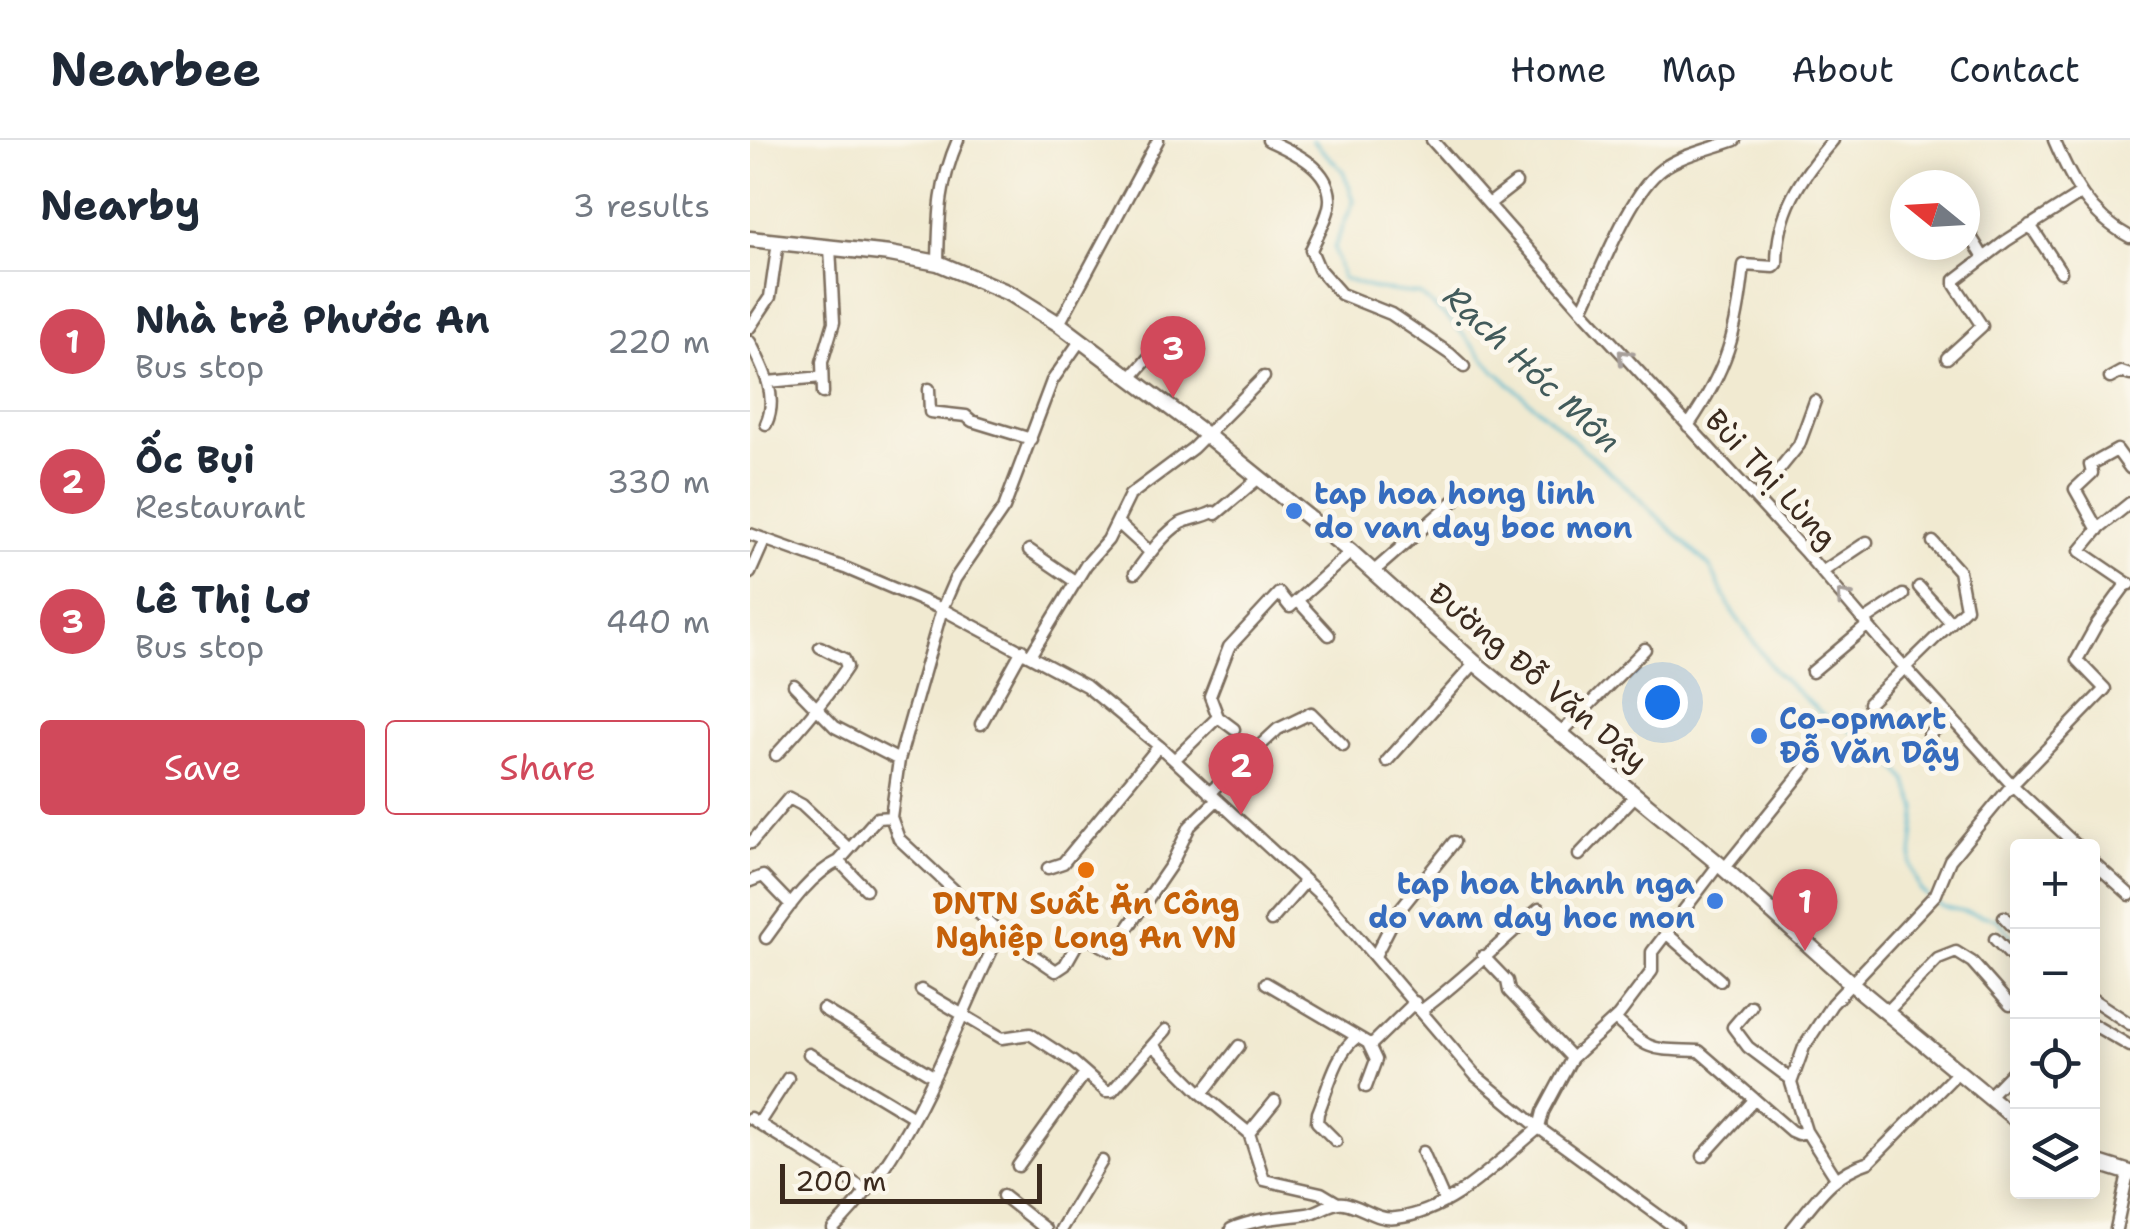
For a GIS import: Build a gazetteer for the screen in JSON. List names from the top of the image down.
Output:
{
  "streets": {
    "main road": ["Đường Đỗ Văn Dậy"],
    "street": ["Bùi Thị Lùng"]
  },
  "water": ["Rạch Hóc Môn"],
  "places": [
    "tap hoa hong linh do van day boc mon",
    "Co-opmart Đỗ Văn Dậy",
    "DNTN Suất Ăn Công Nghiệp Long An VN",
    "tap hoa thanh nga do vam day hoc mon"
  ],
  "scale_bar": "200 m",
  "north": "left",
  "page": {
    "header": "Nearbee",
    "nav": [
      "Home",
      "Map",
      "About",
      "Contact"
    ],
    "heading": ["Nearby", "3 results"],
    "list": [
      {
        "mark": "1",
        "name": "Nhà trẻ Phước An",
        "note": "Bus stop",
        "value": "220 m"
      },
      {
        "mark": "2",
        "name": "Ốc Bụi",
        "note": "Restaurant",
        "value": "330 m"
      },
      {
        "mark": "3",
        "name": "Lê Thị Lơ",
        "note": "Bus stop",
        "value": "440 m"
      }
    ],
    "pins": ["3", "2", "1"],
    "buttons": ["Save", "Share"],
    "map_buttons": ["+", "−"],
    "scale": "200 m"
  }
}
